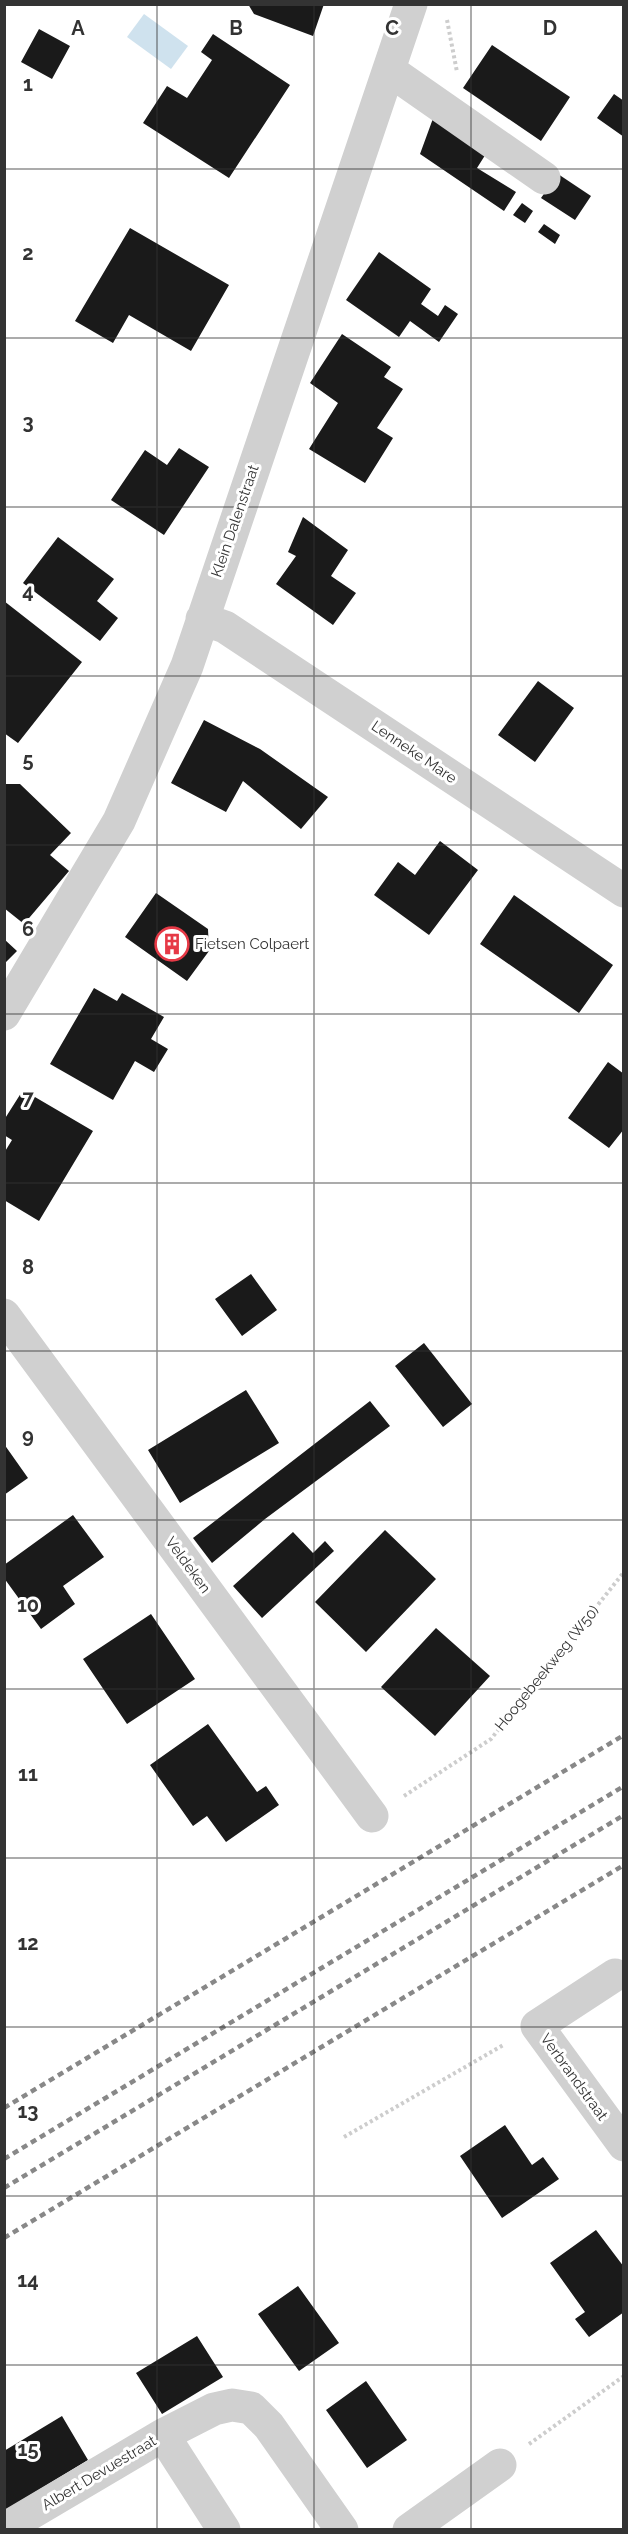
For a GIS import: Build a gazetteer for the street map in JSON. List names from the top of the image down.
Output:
{
  "streets": {
    "street": [
      "Klein Dalenstraat",
      "Lenneke Mare",
      "Veldeken",
      "Verbrandstraat",
      "Albert Devuestraat"
    ],
    "path": ["Hoogebeekweg (W50)"]
  },
  "crossings": [
    ["Klein Dalenstraat", "Lenneke Mare"],
    ["Veldeken", "Hoogebeekweg (W50)"]
  ],
  "places": {
    "building": ["Fietsen Colpaert"]
  },
  "grid": {
    "columns": [
      "A",
      "B",
      "C",
      "D"
    ],
    "rows": [
      "1",
      "2",
      "3",
      "4",
      "5",
      "6",
      "7",
      "8",
      "9",
      "10",
      "11",
      "12",
      "13",
      "14",
      "15"
    ]
  }
}
